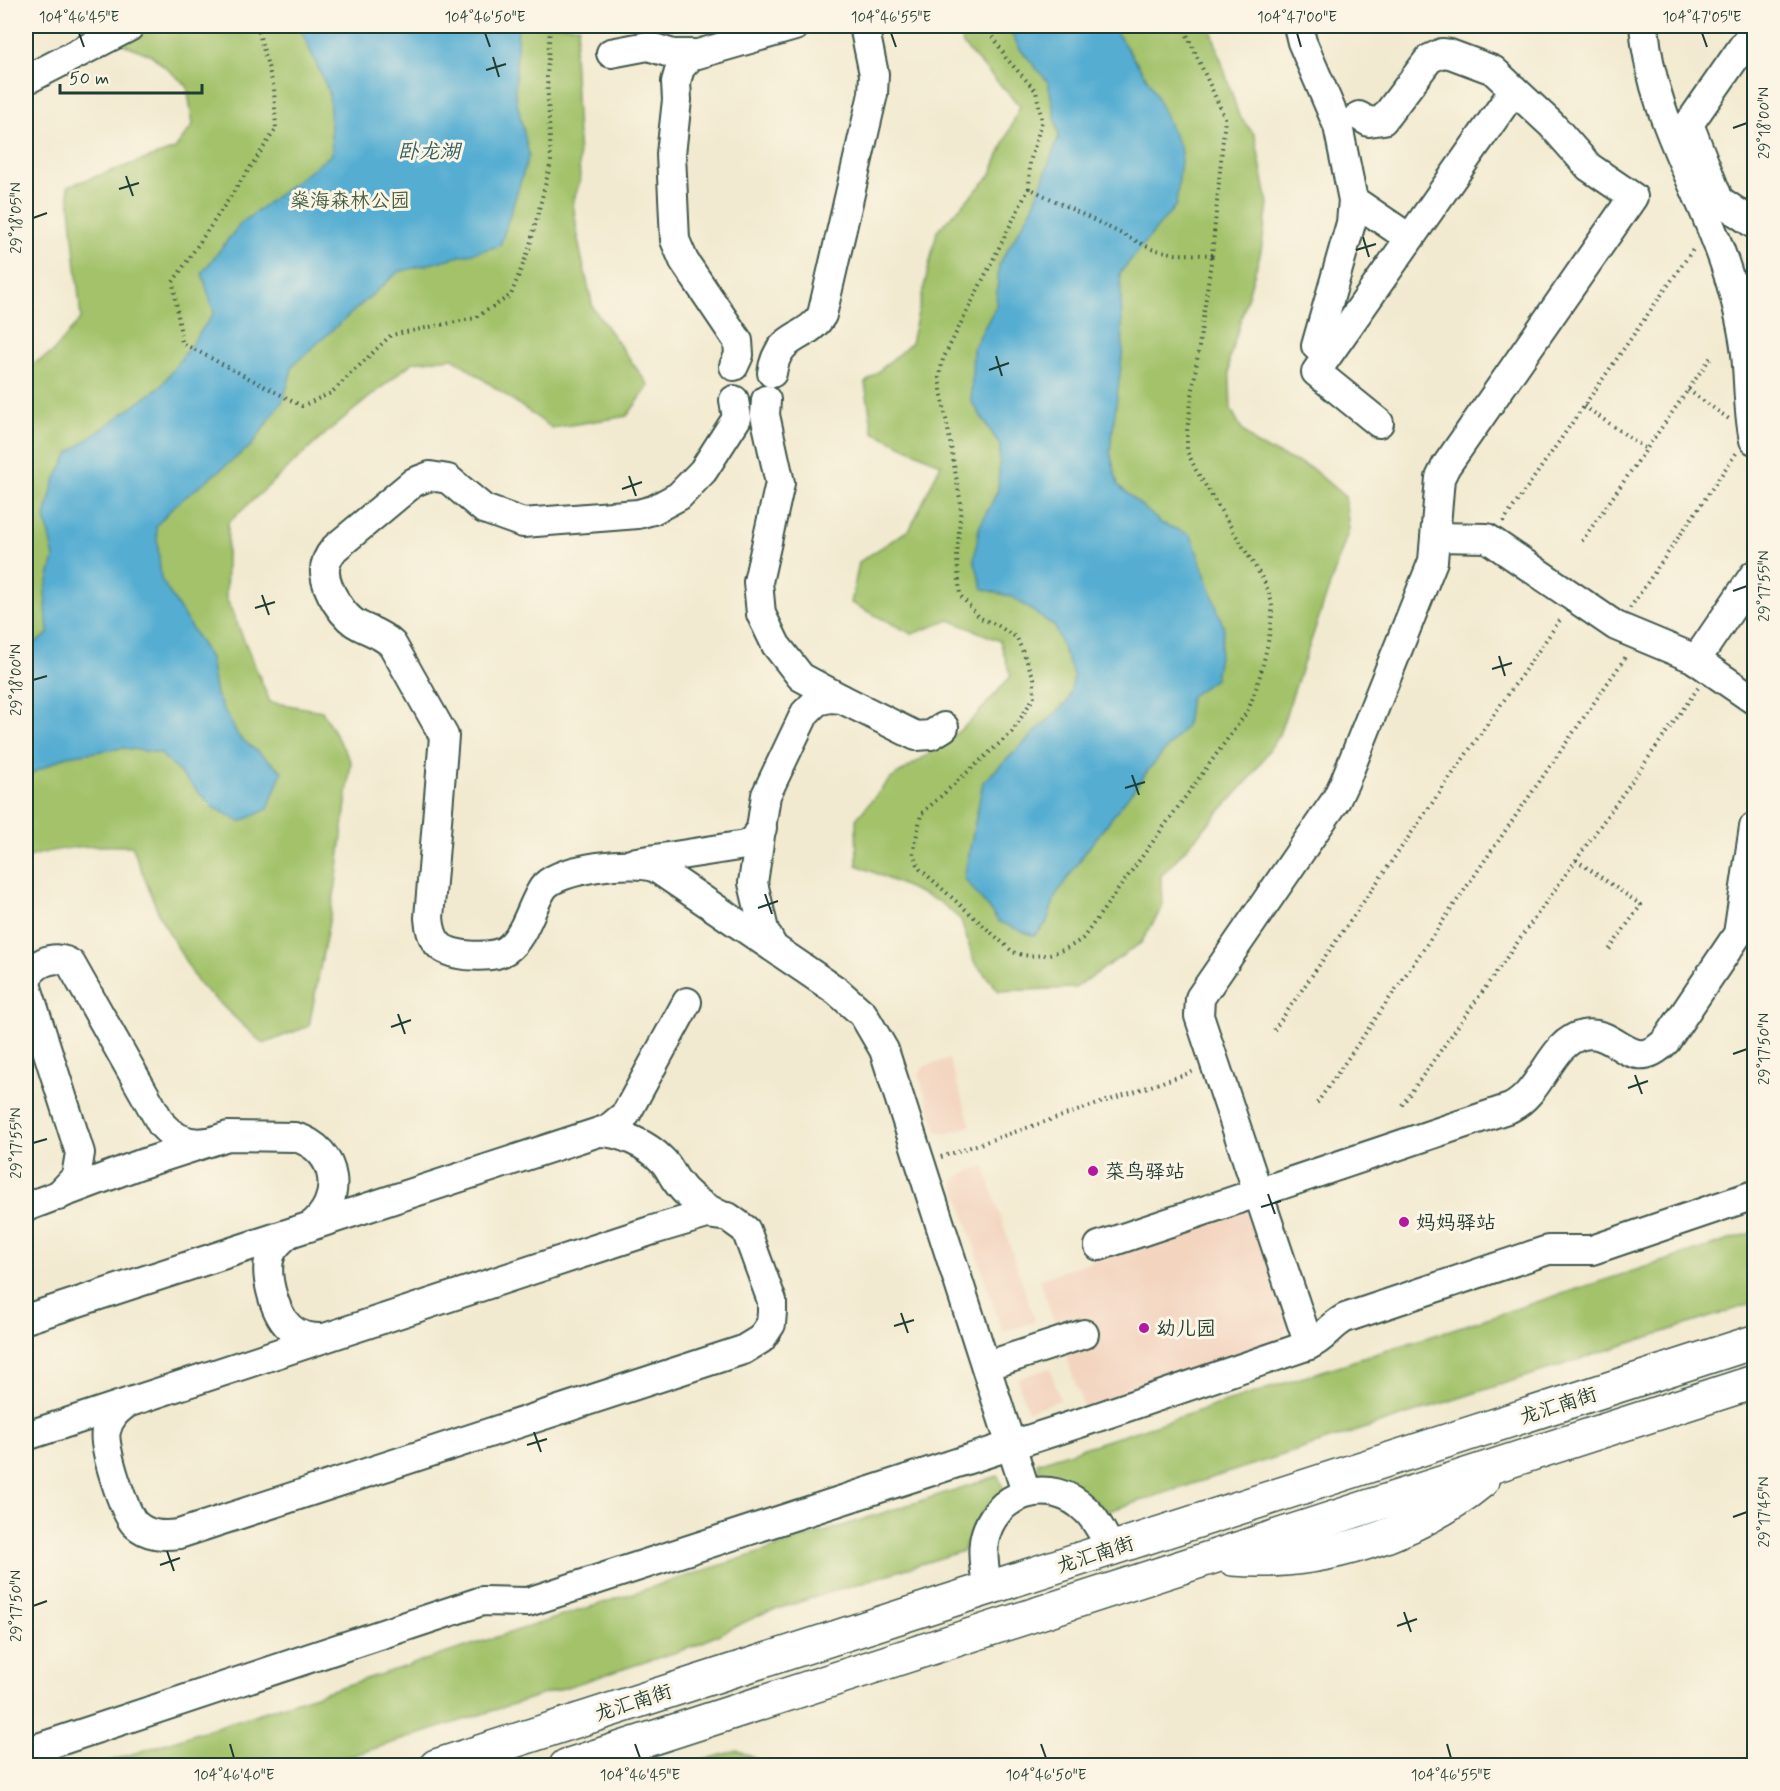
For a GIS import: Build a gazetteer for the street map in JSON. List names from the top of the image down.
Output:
{
  "streets": {
    "main road": ["龙汇南街"]
  },
  "water": ["卧龙湖"],
  "parks": ["燊海森林公园"],
  "places": ["菜鸟驿站", "妈妈驿站", "幼儿园"],
  "scale_bar": "50 m",
  "coordinates": [
    "104°46'45\"E",
    "104°46'50\"E",
    "104°46'55\"E",
    "104°47'00\"E",
    "104°47'05\"E",
    "29°18'00\"N",
    "29°18'05\"N",
    "29°17'55\"N",
    "29°17'50\"N",
    "29°17'45\"N",
    "104°46'40\"E"
  ]
}
